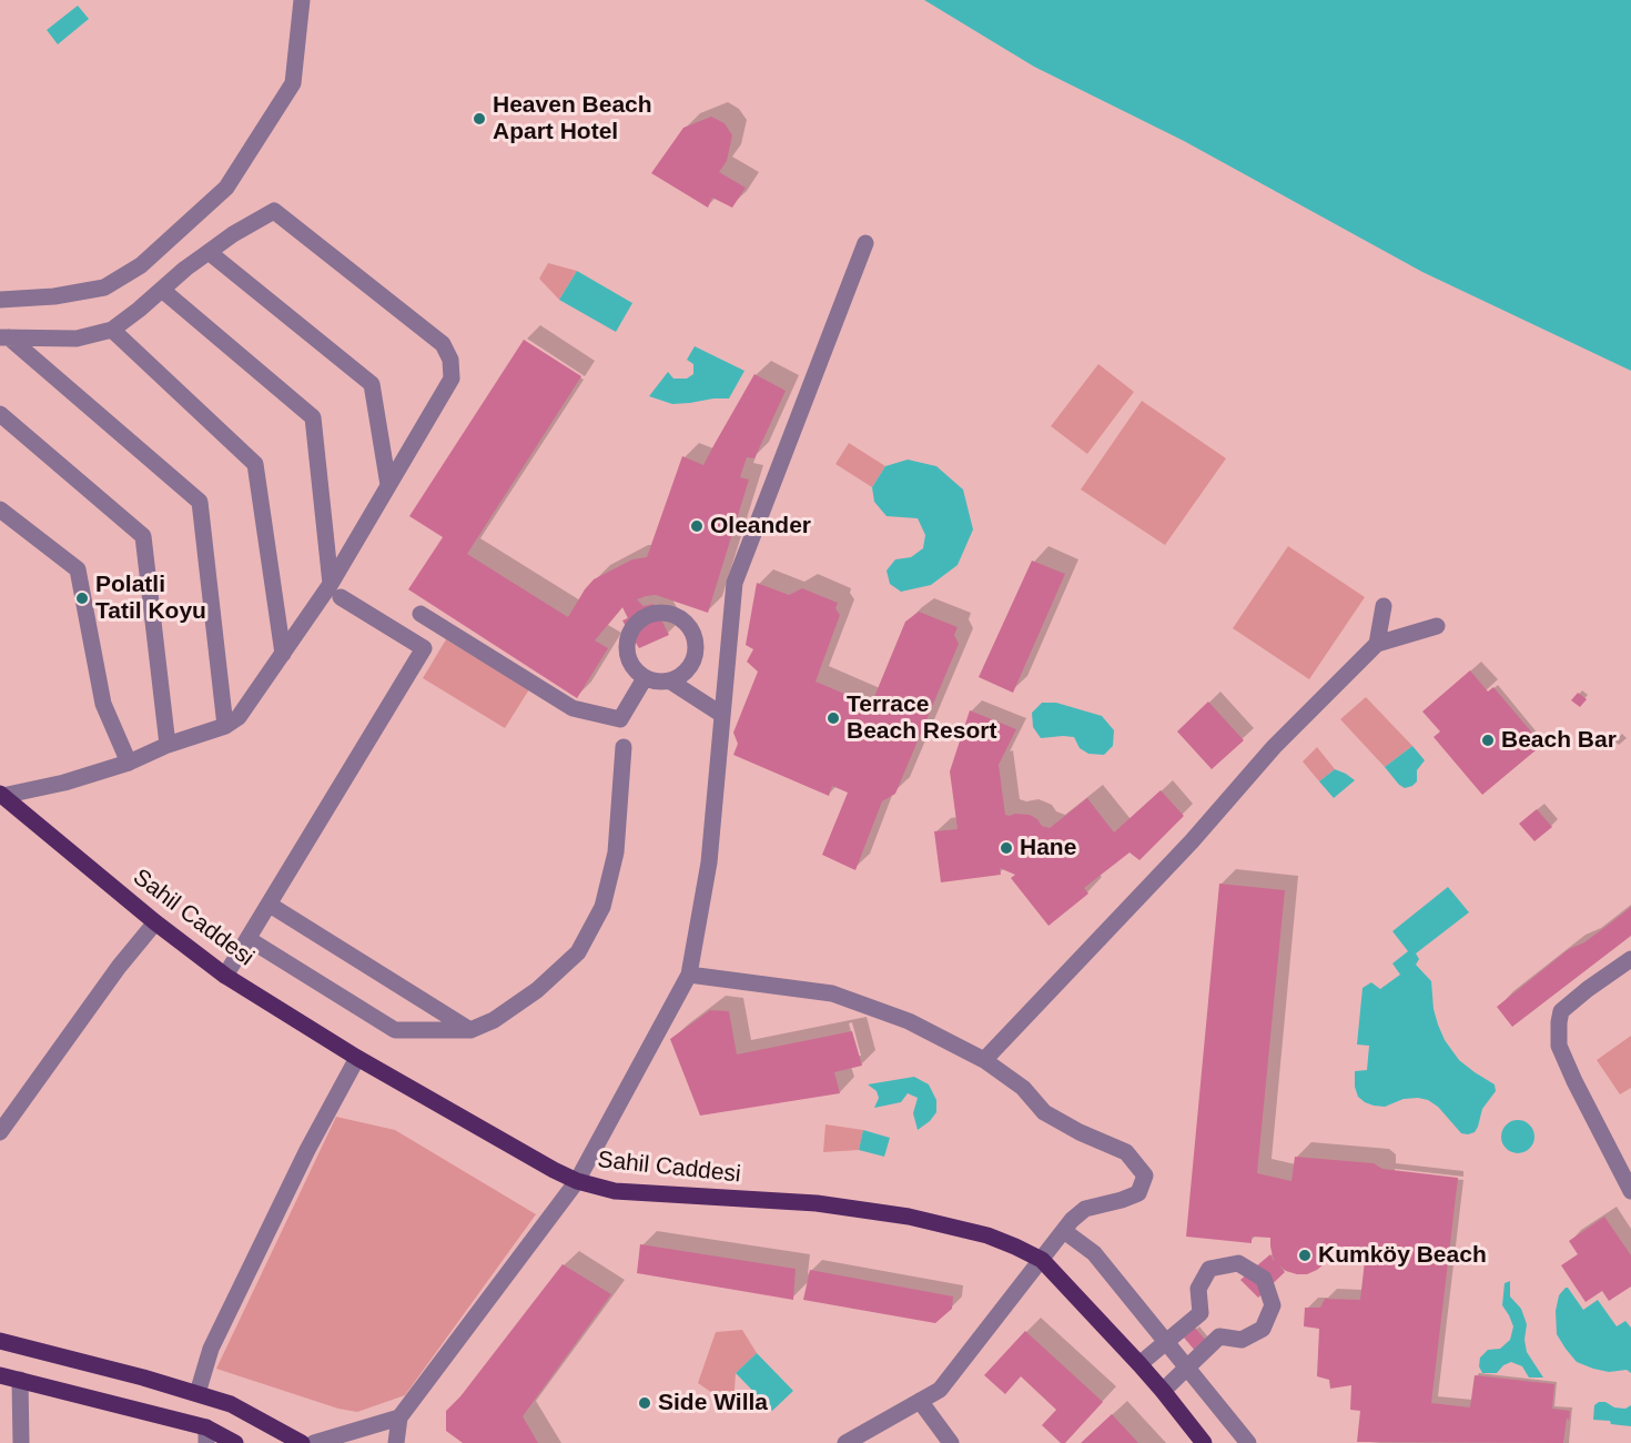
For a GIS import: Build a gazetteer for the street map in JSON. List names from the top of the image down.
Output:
{
  "streets": {
    "main road": ["Sahil Caddesi"]
  },
  "places": [
    "Heaven Beach Apart Hotel",
    "Oleander",
    "Polatli Tatil Koyu",
    "Terrace Beach Resort",
    "Beach Bar",
    "Hane",
    "Kumköy Beach",
    "Side Willa"
  ]
}
